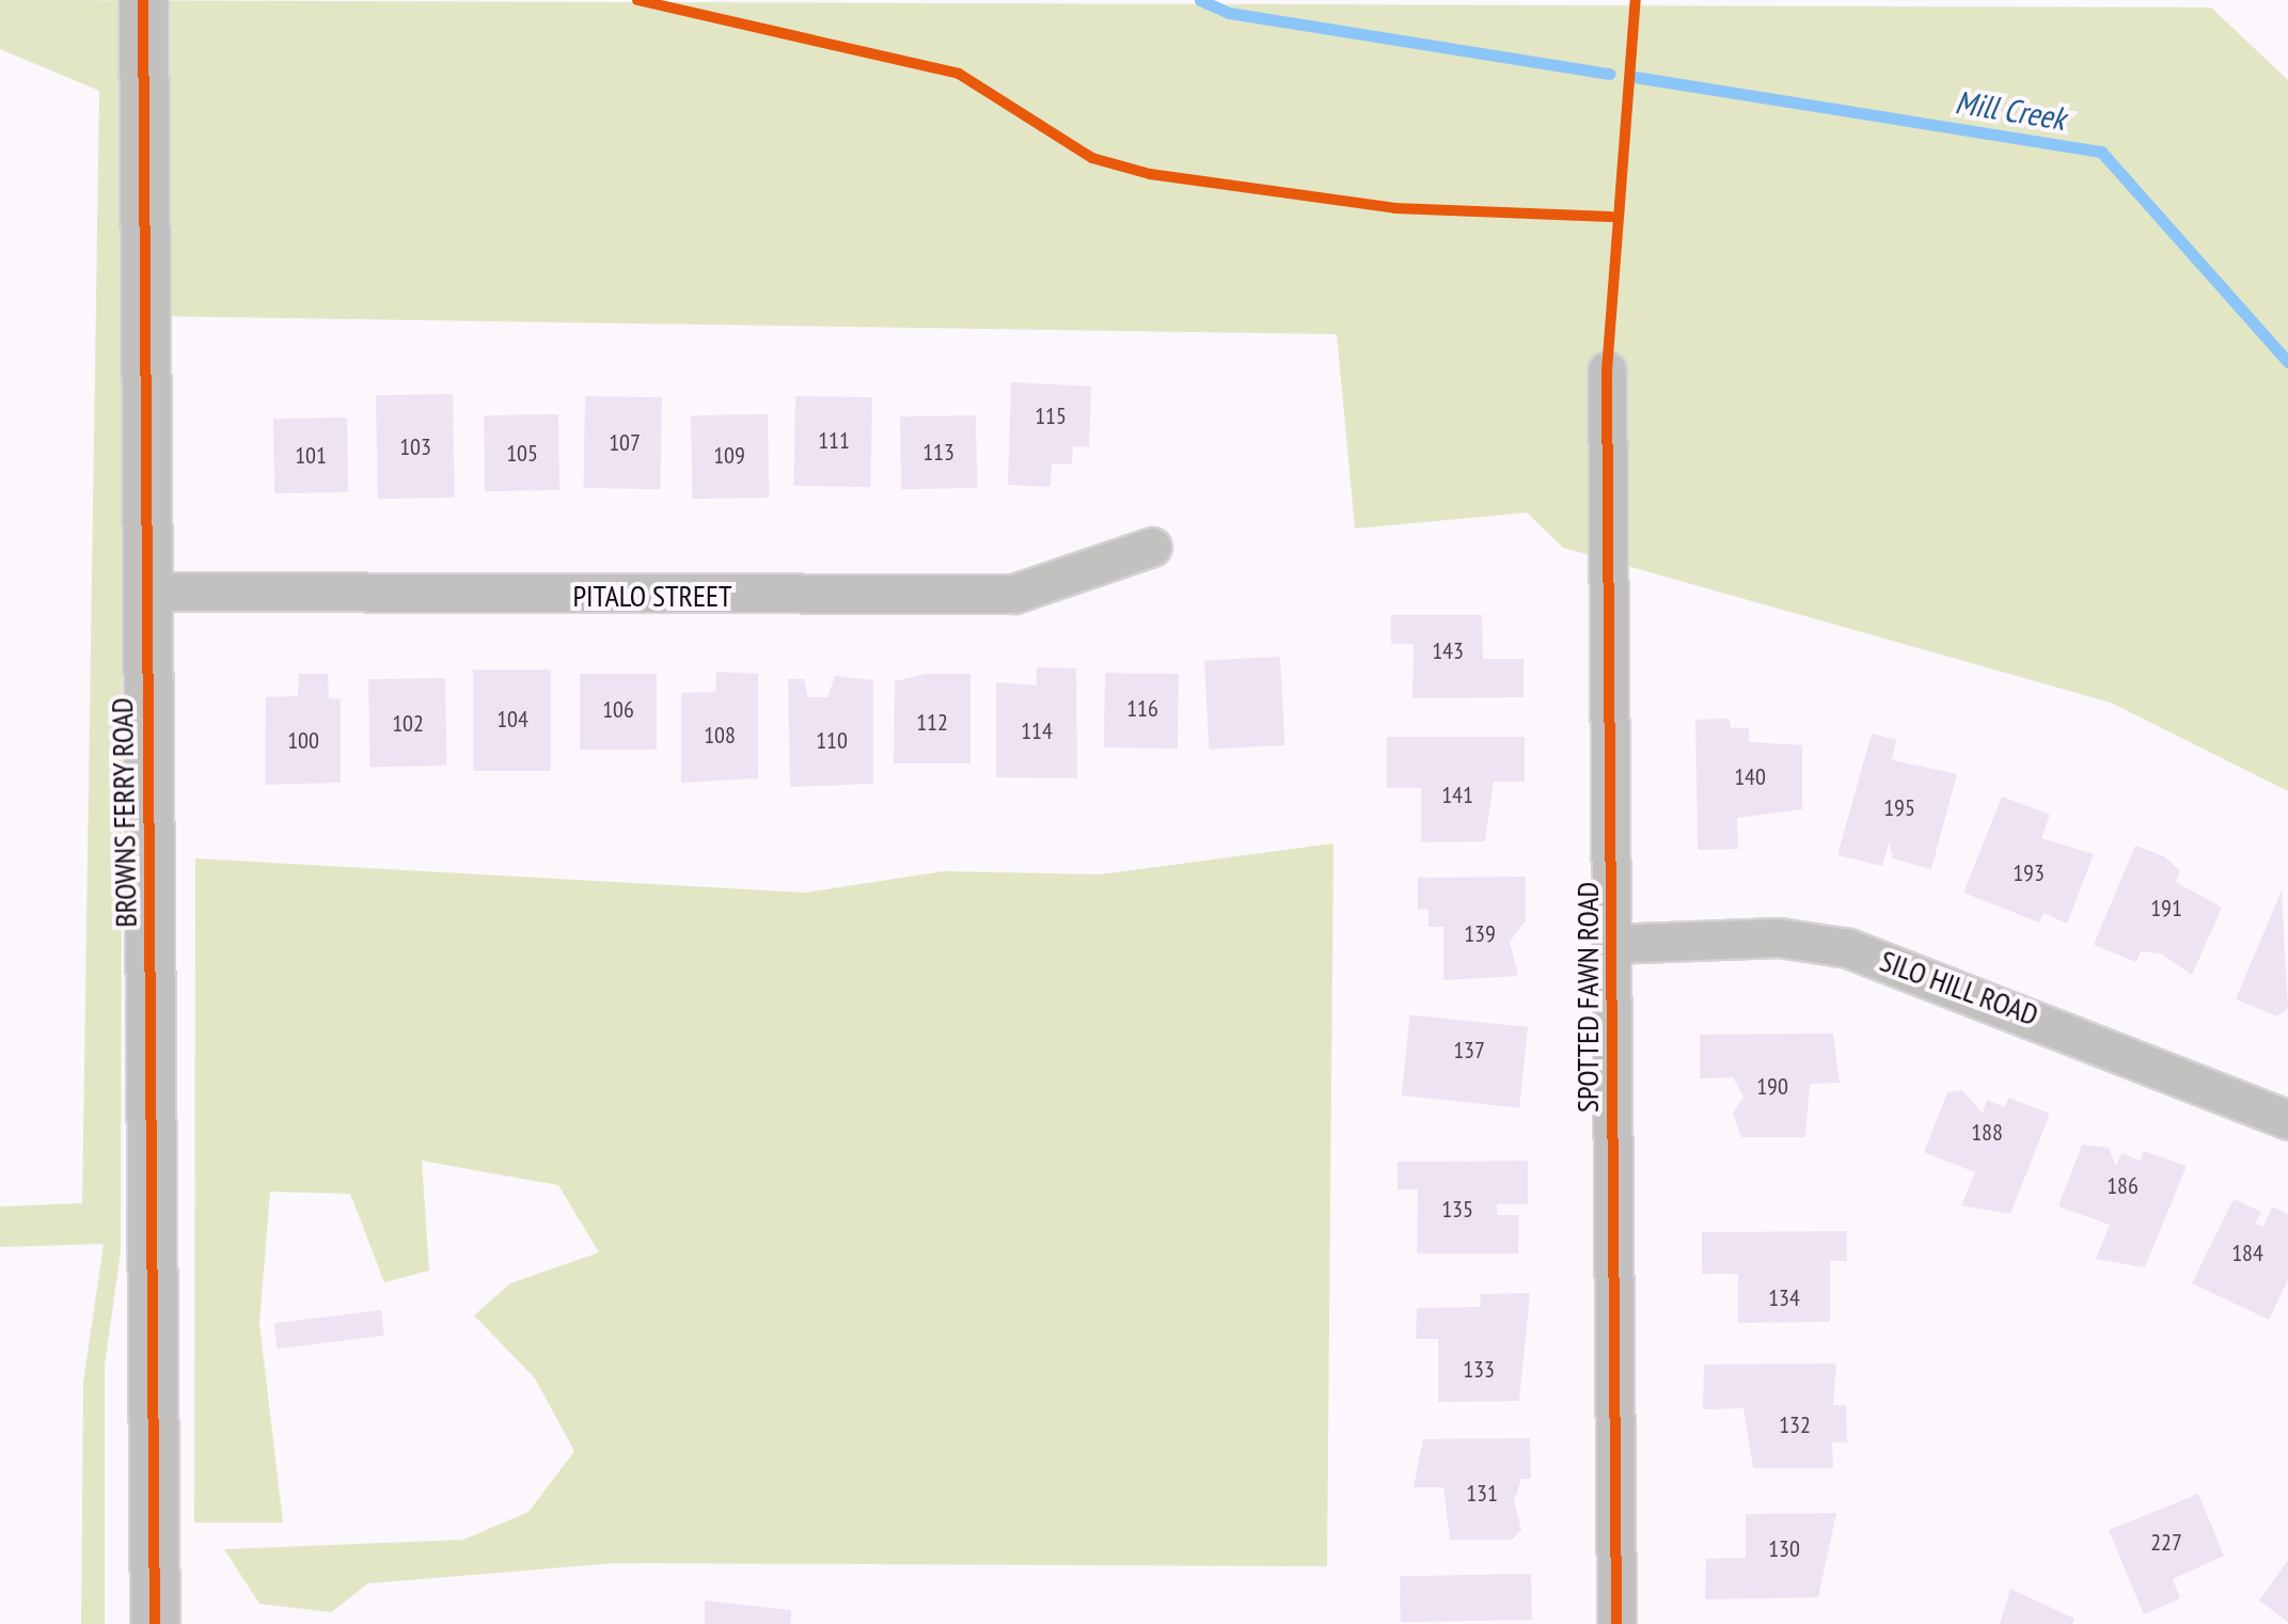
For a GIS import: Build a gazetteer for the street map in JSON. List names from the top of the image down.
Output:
{
  "streets": {
    "street": [
      "PITALO STREET",
      "BROWNS FERRY ROAD",
      "SILO HILL ROAD",
      "SPOTTED FAWN ROAD"
    ]
  },
  "crossings": [
    ["PITALO STREET", "BROWNS FERRY ROAD"],
    ["SILO HILL ROAD", "SPOTTED FAWN ROAD"]
  ],
  "water": ["Mill Creek"],
  "house_numbers": [
    "115",
    "111",
    "107",
    "103",
    "113",
    "105",
    "101",
    "109",
    "143",
    "116",
    "106",
    "104",
    "112",
    "102",
    "114",
    "108",
    "100",
    "110",
    "140",
    "141",
    "195",
    "193",
    "191",
    "139",
    "137",
    "190",
    "188",
    "186",
    "135",
    "184",
    "134",
    "133",
    "132",
    "131",
    "227",
    "130"
  ]
}
